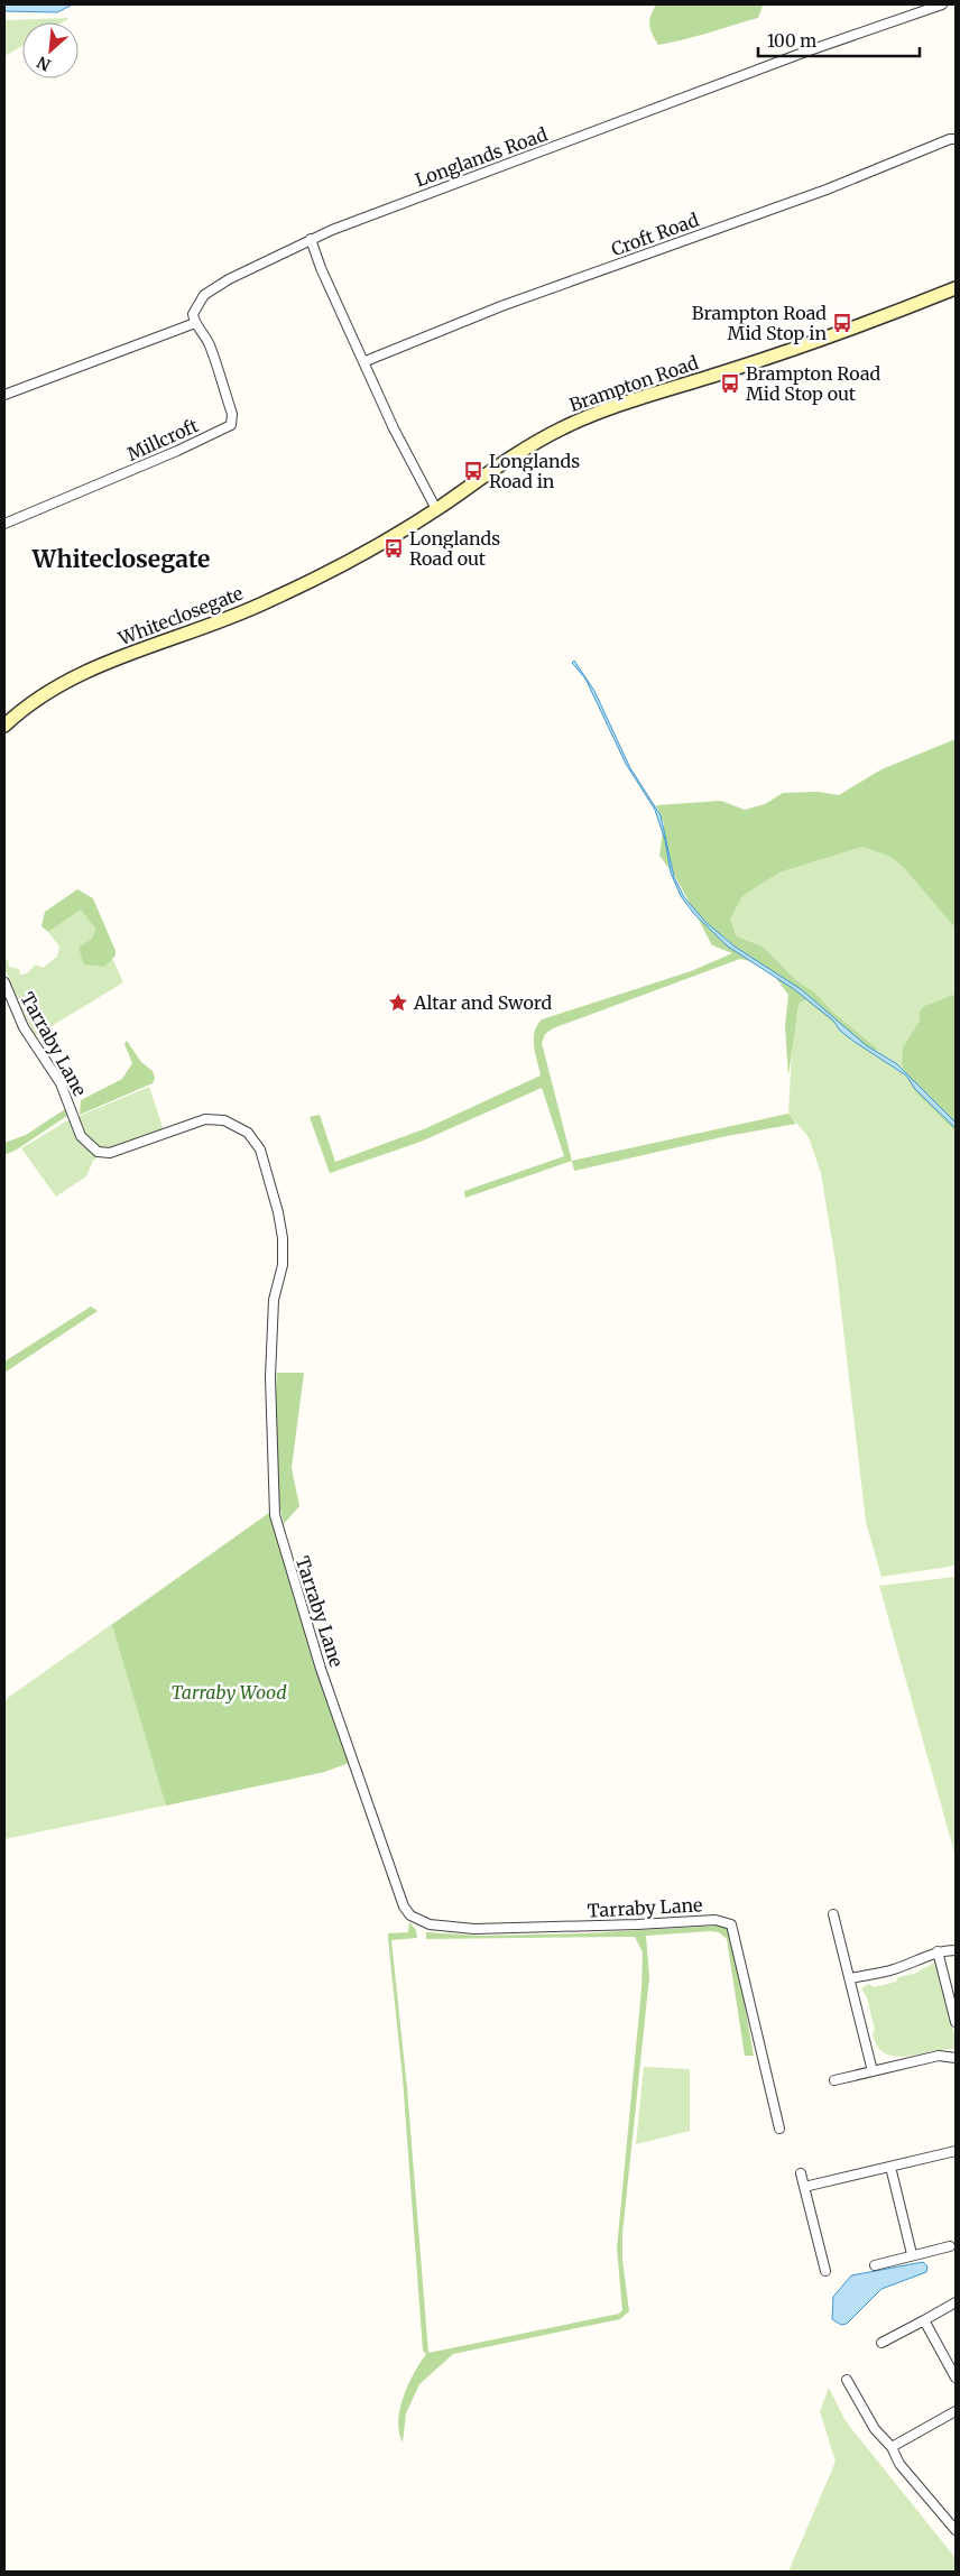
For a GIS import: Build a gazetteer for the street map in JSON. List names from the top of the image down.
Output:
{
  "streets": {
    "main road": ["Brampton Road", "Whiteclosegate"],
    "street": [
      "Longlands Road",
      "Croft Road",
      "Millcroft",
      "Tarraby Lane"
    ]
  },
  "crossings": [
    ["Brampton Road", "Whiteclosegate"]
  ],
  "districts": ["Whiteclosegate"],
  "parks": ["Tarraby Wood"],
  "places": {
    "bus stop": [
      "Brampton Road Mid Stop in",
      "Brampton Road Mid Stop out",
      "Longlands Road in",
      "Longlands Road out"
    ],
    "place": ["Altar and Sword"]
  },
  "scale_bar": "100 m",
  "north": "bottom left"
}
